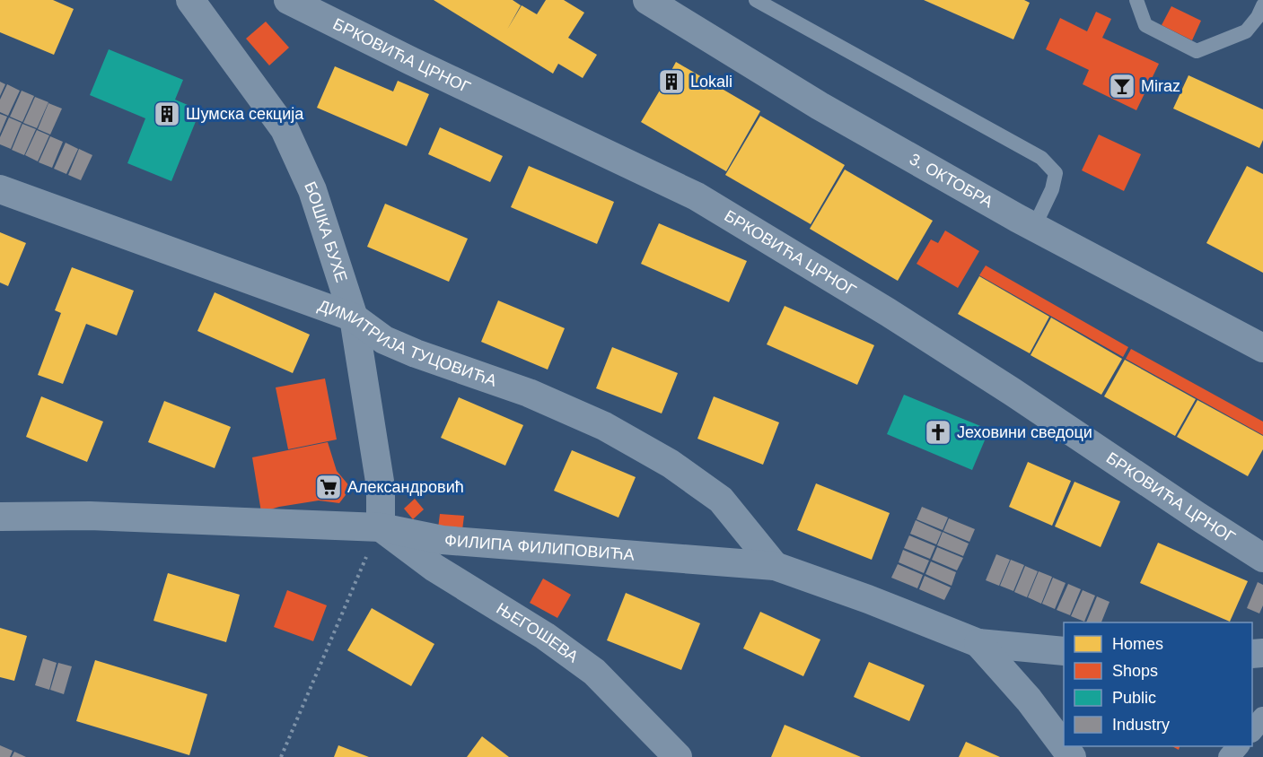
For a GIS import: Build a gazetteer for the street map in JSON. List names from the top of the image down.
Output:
{
  "streets": {
    "street": [
      "БРКОВИЋА ЦРНОГ",
      "3. ОКТОБРА",
      "БОШКА БУХЕ",
      "ДИМИТРИЈА ТУЦОВИЋА",
      "ФИЛИПА ФИЛИПОВИЋА",
      "ЊЕГОШЕВА"
    ]
  },
  "crossings": [
    ["БОШКА БУХЕ", "ДИМИТРИЈА ТУЦОВИЋА"],
    ["БОШКА БУХЕ", "ФИЛИПА ФИЛИПОВИЋА"],
    ["БОШКА БУХЕ", "ЊЕГОШЕВА"],
    ["ДИМИТРИЈА ТУЦОВИЋА", "ФИЛИПА ФИЛИПОВИЋА"],
    ["ФИЛИПА ФИЛИПОВИЋА", "ЊЕГОШЕВА"]
  ],
  "places": {
    "building": ["Lokali", "Шумска секција"],
    "bar": ["Miraz"],
    "church": ["Јеховини сведоци"],
    "supermarket": ["Александровић"]
  },
  "legend": [
    "Homes",
    "Shops",
    "Public",
    "Industry"
  ]
}
